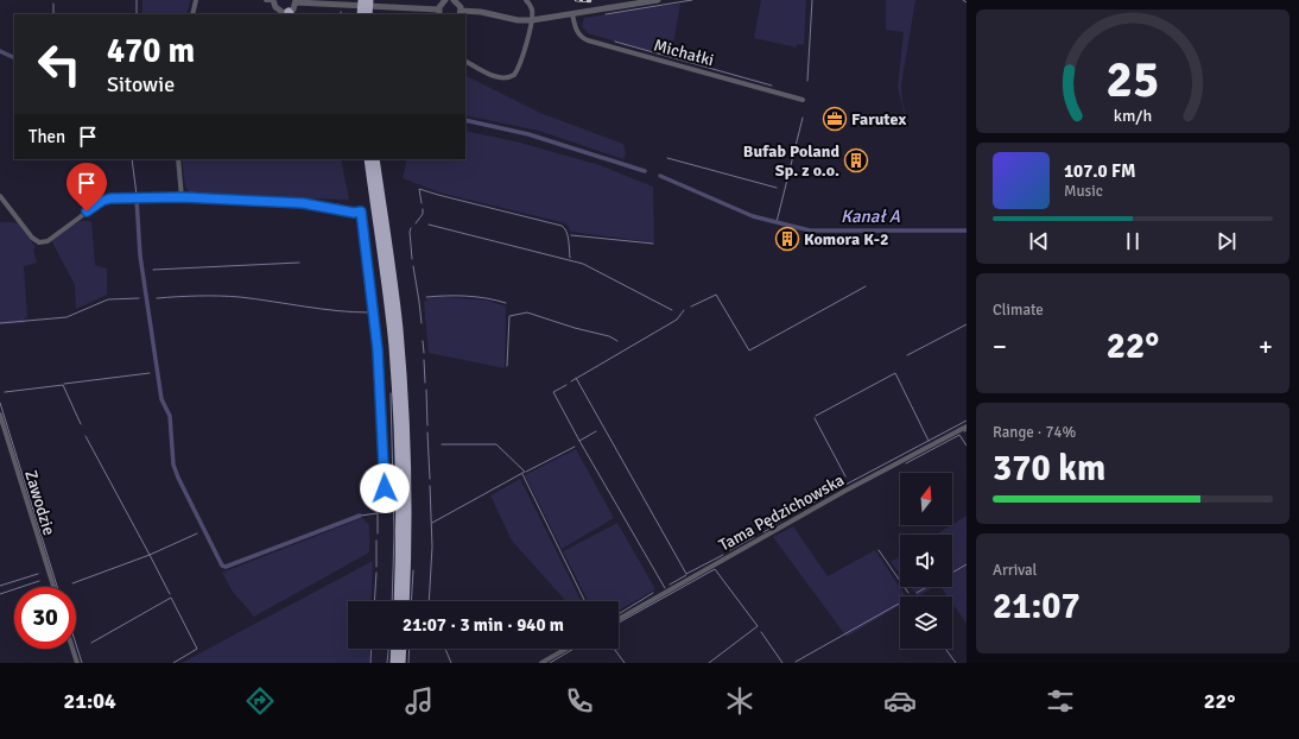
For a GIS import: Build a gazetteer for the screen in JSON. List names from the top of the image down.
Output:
{
  "streets": {
    "street": ["Michałki", "Zawodzie", "Tama Pędzichowska"]
  },
  "water": ["Kanał A"],
  "places": {
    "office": ["Farutex"],
    "building": ["Bufab Poland Sp. z o.o.", "Komora K-2"]
  },
  "north": "top",
  "page": {
    "turn": ["470 m", "Sitowie"],
    "then": "Then",
    "song": ["107.0 FM", "Music"],
    "tile": [
      "Climate",
      ["Range · 74%", "370 km"],
      ["Arrival", "21:07"]
    ],
    "heat": ["−", "22°", "+"],
    "limit": "30",
    "trip": "21:07 · 3 min · 940 m",
    "tabs": ["21:04", "22°"],
    "gauge": ["25", "km/h"]
  }
}
